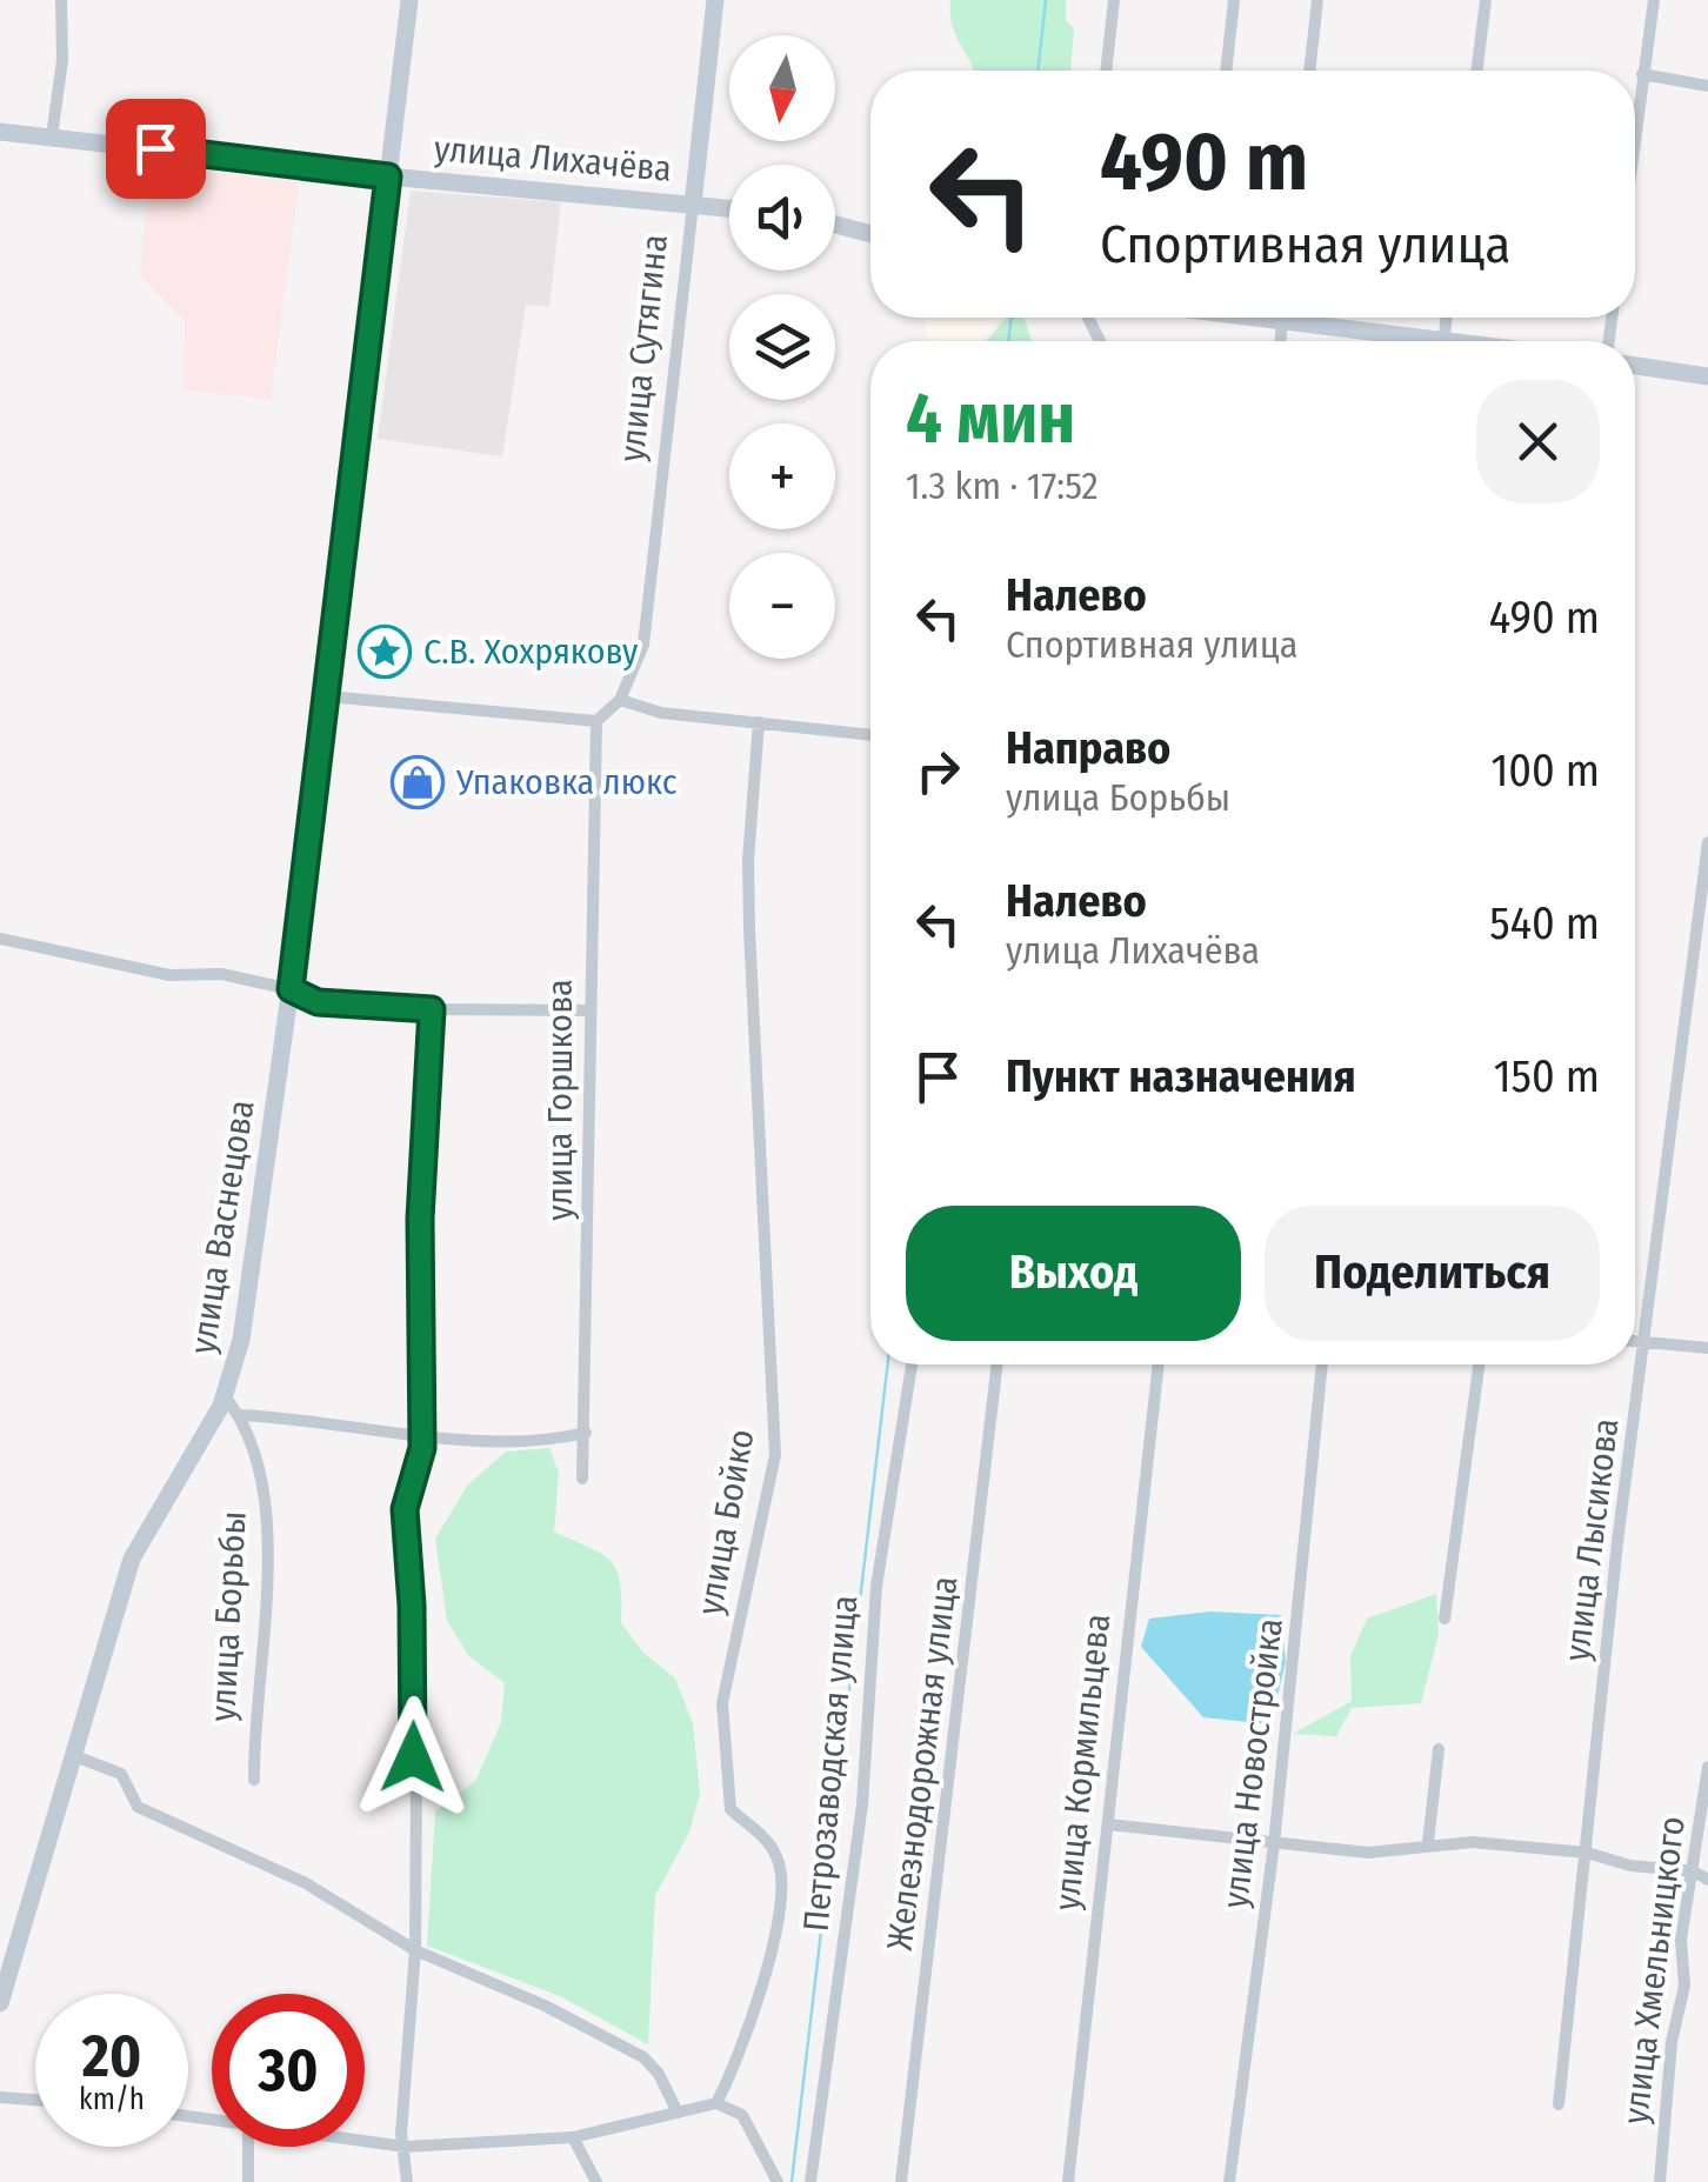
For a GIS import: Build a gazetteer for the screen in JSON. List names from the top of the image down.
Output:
{
  "streets": {
    "street": [
      "улица Лихачёва",
      "улица Сутягина",
      "улица Горшкова",
      "улица Васнецова",
      "улица Бойко",
      "улица Лысикова",
      "улица Борьбы",
      "улица Кормильцева",
      "Петрозаводская улица",
      "Железнодорожная улица",
      "улица Новостройка",
      "улица Хмельницкого"
    ]
  },
  "crossings": [
    ["улица Лихачёва", "улица Сутягина"],
    ["улица Васнецова", "улица Борьбы"]
  ],
  "places": {
    "place": ["С.В. Хохрякову"],
    "shop": ["Упаковка люкс"]
  },
  "north": "bottom",
  "page": {
    "map_buttons": ["+", "−"],
    "turn": ["490 m", "Спортивная улица"],
    "heading": ["4 мин", "1.3 km · 17:52"],
    "list": [
      {
        "name": "Налево",
        "note": "Спортивная улица",
        "value": "490 m"
      },
      {
        "name": "Направо",
        "note": "улица Борьбы",
        "value": "100 m"
      },
      {
        "name": "Налево",
        "note": "улица Лихачёва",
        "value": "540 m"
      },
      {
        "name": "Пункт назначения",
        "value": "150 m"
      }
    ],
    "buttons": ["Выход", "Поделиться"],
    "speed": "20 km/h",
    "limit": "30"
  }
}
